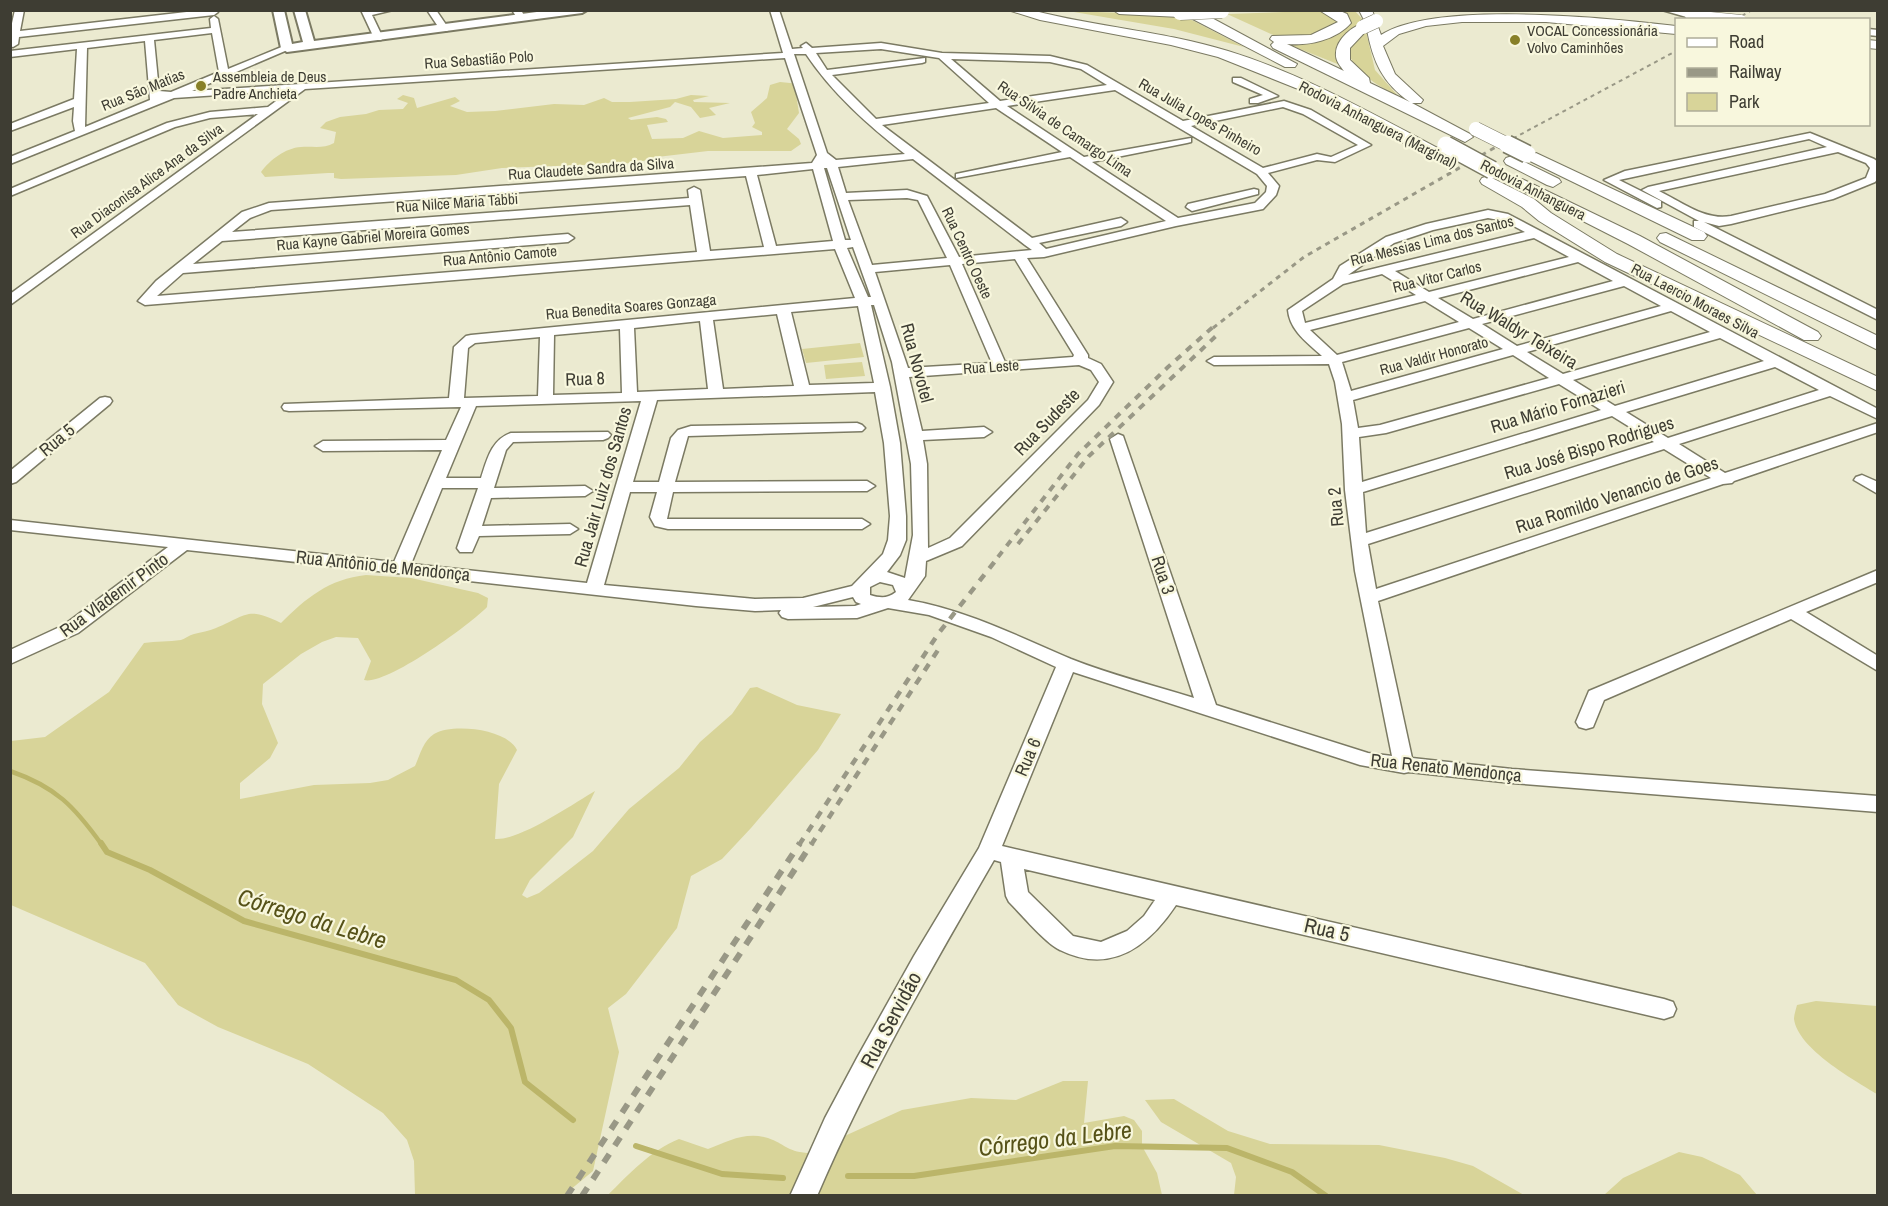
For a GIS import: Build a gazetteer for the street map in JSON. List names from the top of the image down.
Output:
{
  "streets": {
    "highway": ["Rodovia Anhanguera (Marginal)", "Rodovia Anhanguera"],
    "street": [
      "Rua Sebastião Polo",
      "Rua São Matias",
      "Rua Julia Lopes Pinheiro",
      "Rua Silvia de Camargo Lima",
      "Rua Claudete Sandra da Silva",
      "Rua Diaconisa Alice Ana da Silva",
      "Rua Nilce Maria Tabbi",
      "Rua Kayne Gabriel Moreira Gomes",
      "Rua Messias Lima dos Santos",
      "Rua Centro Oeste",
      "Rua Antônio Camote",
      "Rua Vitor Carlos",
      "Rua Laercio Moraes Silva",
      "Rua Benedita Soares Gonzaga",
      "Rua Waldyr Teixeira",
      "Rua Valdir Honorato",
      "Rua Novotel",
      "Rua Leste",
      "Rua 8",
      "Rua Mário Fornazieri",
      "Rua Sudeste",
      "Rua 5",
      "Rua José Bispo Rodrigues",
      "Rua Jair Luiz dos Santos",
      "Rua Romildo Venancio de Goes",
      "Rua 2",
      "Rua Antônio de Mendonça",
      "Rua 3",
      "Rua Vlademir Pinto",
      "Rua 6",
      "Rua Renato Mendonça",
      "Rua Servidão"
    ]
  },
  "crossings": [
    ["Rua Sebastião Polo", "Rua São Matias"],
    ["Rua Sebastião Polo", "Rua Julia Lopes Pinheiro"],
    ["Rua Sebastião Polo", "Rua Diaconisa Alice Ana da Silva"],
    ["Rua Sebastião Polo", "Rua Novotel"],
    ["Rua Julia Lopes Pinheiro", "Rua Silvia de Camargo Lima"],
    ["Rua Julia Lopes Pinheiro", "Rua Centro Oeste"],
    ["Rua Julia Lopes Pinheiro", "Rua Novotel"],
    ["Rua Julia Lopes Pinheiro", "Rua Sudeste"],
    ["Rodovia Anhanguera (Marginal)", "Rodovia Anhanguera"],
    ["Rua Claudete Sandra da Silva", "Rua Nilce Maria Tabbi"],
    ["Rua Claudete Sandra da Silva", "Rua Kayne Gabriel Moreira Gomes"],
    ["Rua Claudete Sandra da Silva", "Rua Antônio Camote"],
    ["Rua Claudete Sandra da Silva", "Rua Novotel"],
    ["Rua Nilce Maria Tabbi", "Rua Kayne Gabriel Moreira Gomes"],
    ["Rua Nilce Maria Tabbi", "Rua Antônio Camote"],
    ["Rua Kayne Gabriel Moreira Gomes", "Rua Antônio Camote"],
    ["Rua Messias Lima dos Santos", "Rua Laercio Moraes Silva"],
    ["Rua Messias Lima dos Santos", "Rua Waldyr Teixeira"],
    ["Rua Centro Oeste", "Rua Novotel"],
    ["Rua Centro Oeste", "Rua Leste"],
    ["Rua Antônio Camote", "Rua Novotel"],
    ["Rua Vitor Carlos", "Rua Laercio Moraes Silva"],
    ["Rua Vitor Carlos", "Rua Waldyr Teixeira"],
    ["Rua Laercio Moraes Silva", "Rua Valdir Honorato"],
    ["Rua Laercio Moraes Silva", "Rua Mário Fornazieri"],
    ["Rua Laercio Moraes Silva", "Rua José Bispo Rodrigues"],
    ["Rua Benedita Soares Gonzaga", "Rua Novotel"],
    ["Rua Benedita Soares Gonzaga", "Rua 8"],
    ["Rua Waldyr Teixeira", "Rua Valdir Honorato"],
    ["Rua Waldyr Teixeira", "Rua Mário Fornazieri"],
    ["Rua Waldyr Teixeira", "Rua José Bispo Rodrigues"],
    ["Rua Waldyr Teixeira", "Rua Romildo Venancio de Goes"],
    ["Rua Valdir Honorato", "Rua 2"],
    ["Rua Novotel", "Rua Leste"],
    ["Rua Novotel", "Rua 8"],
    ["Rua Novotel", "Rua Sudeste"],
    ["Rua Novotel", "Rua Antônio de Mendonça"],
    ["Rua Novotel", "Rua Renato Mendonça"],
    ["Rua Leste", "Rua Sudeste"],
    ["Rua 8", "Rua Jair Luiz dos Santos"],
    ["Rua Mário Fornazieri", "Rua 2"],
    ["Rua 5", "Rua 6"],
    ["Rua 5", "Rua Servidão"],
    ["Rua José Bispo Rodrigues", "Rua 2"],
    ["Rua Jair Luiz dos Santos", "Rua Antônio de Mendonça"],
    ["Rua Romildo Venancio de Goes", "Rua 2"],
    ["Rua 2", "Rua Renato Mendonça"],
    ["Rua Antônio de Mendonça", "Rua Vlademir Pinto"],
    ["Rua Antônio de Mendonça", "Rua Renato Mendonça"],
    ["Rua 3", "Rua Renato Mendonça"],
    ["Rua 6", "Rua Renato Mendonça"],
    ["Rua 6", "Rua Servidão"]
  ],
  "water": ["Córrego da Lebre"],
  "places": ["VOCAL Concessionária Volvo Caminhões", "Assembleia de Deus Padre Anchieta"],
  "legend": ["Road", "Railway", "Park"]
}
